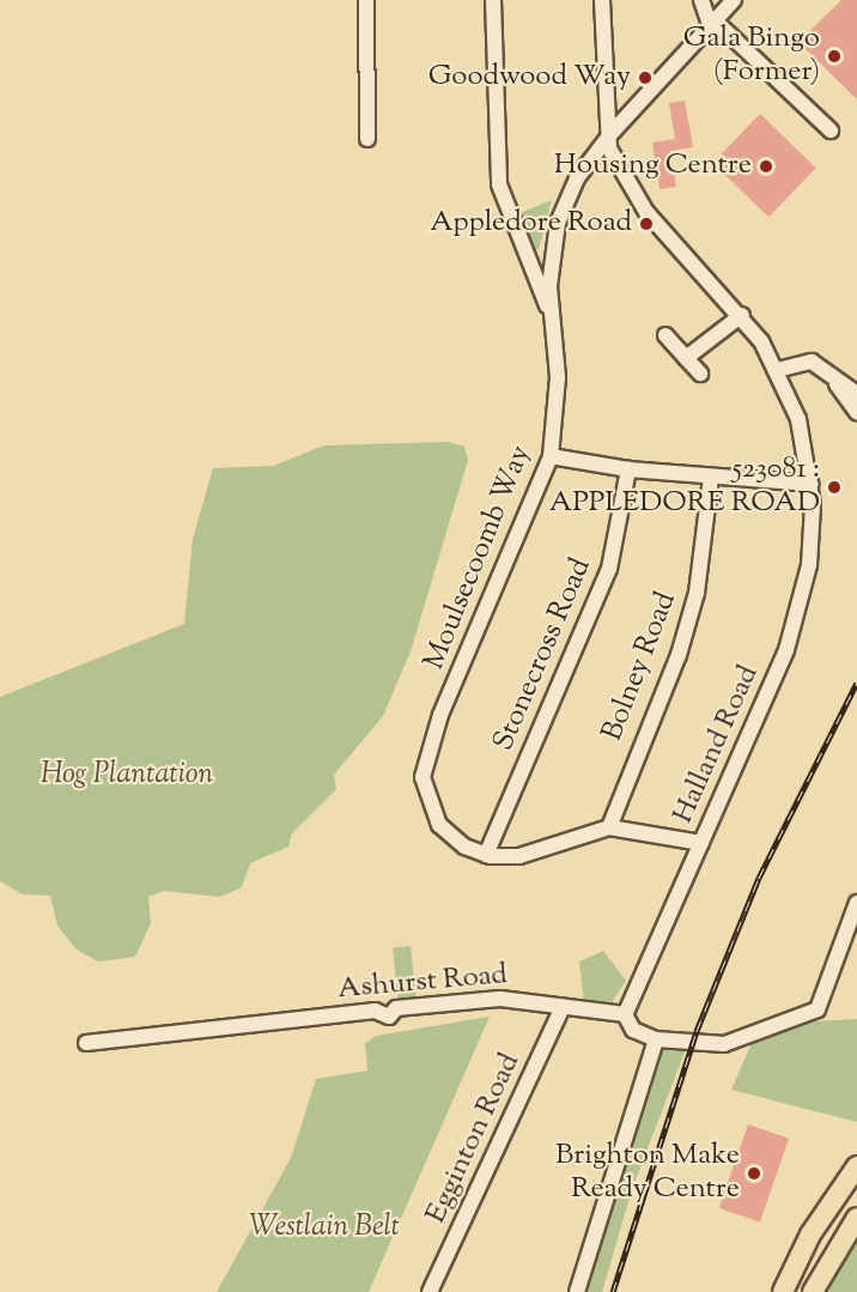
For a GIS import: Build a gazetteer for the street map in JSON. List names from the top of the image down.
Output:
{
  "streets": {
    "street": [
      "Moulsecoomb Way",
      "Stonecross Road",
      "Bolney Road",
      "Halland Road",
      "Ashurst Road",
      "Egginton Road"
    ]
  },
  "crossings": [
    ["Moulsecoomb Way", "Stonecross Road"],
    ["Moulsecoomb Way", "Bolney Road"],
    ["Moulsecoomb Way", "Halland Road"],
    ["Halland Road", "Ashurst Road"],
    ["Ashurst Road", "Egginton Road"]
  ],
  "parks": ["Hog Plantation", "Westlain Belt"],
  "places": [
    "Gala Bingo (Former)",
    "Goodwood Way",
    "Housing Centre",
    "Appledore Road",
    "523081 : APPLEDORE ROAD",
    "Brighton Make Ready Centre"
  ]
}
